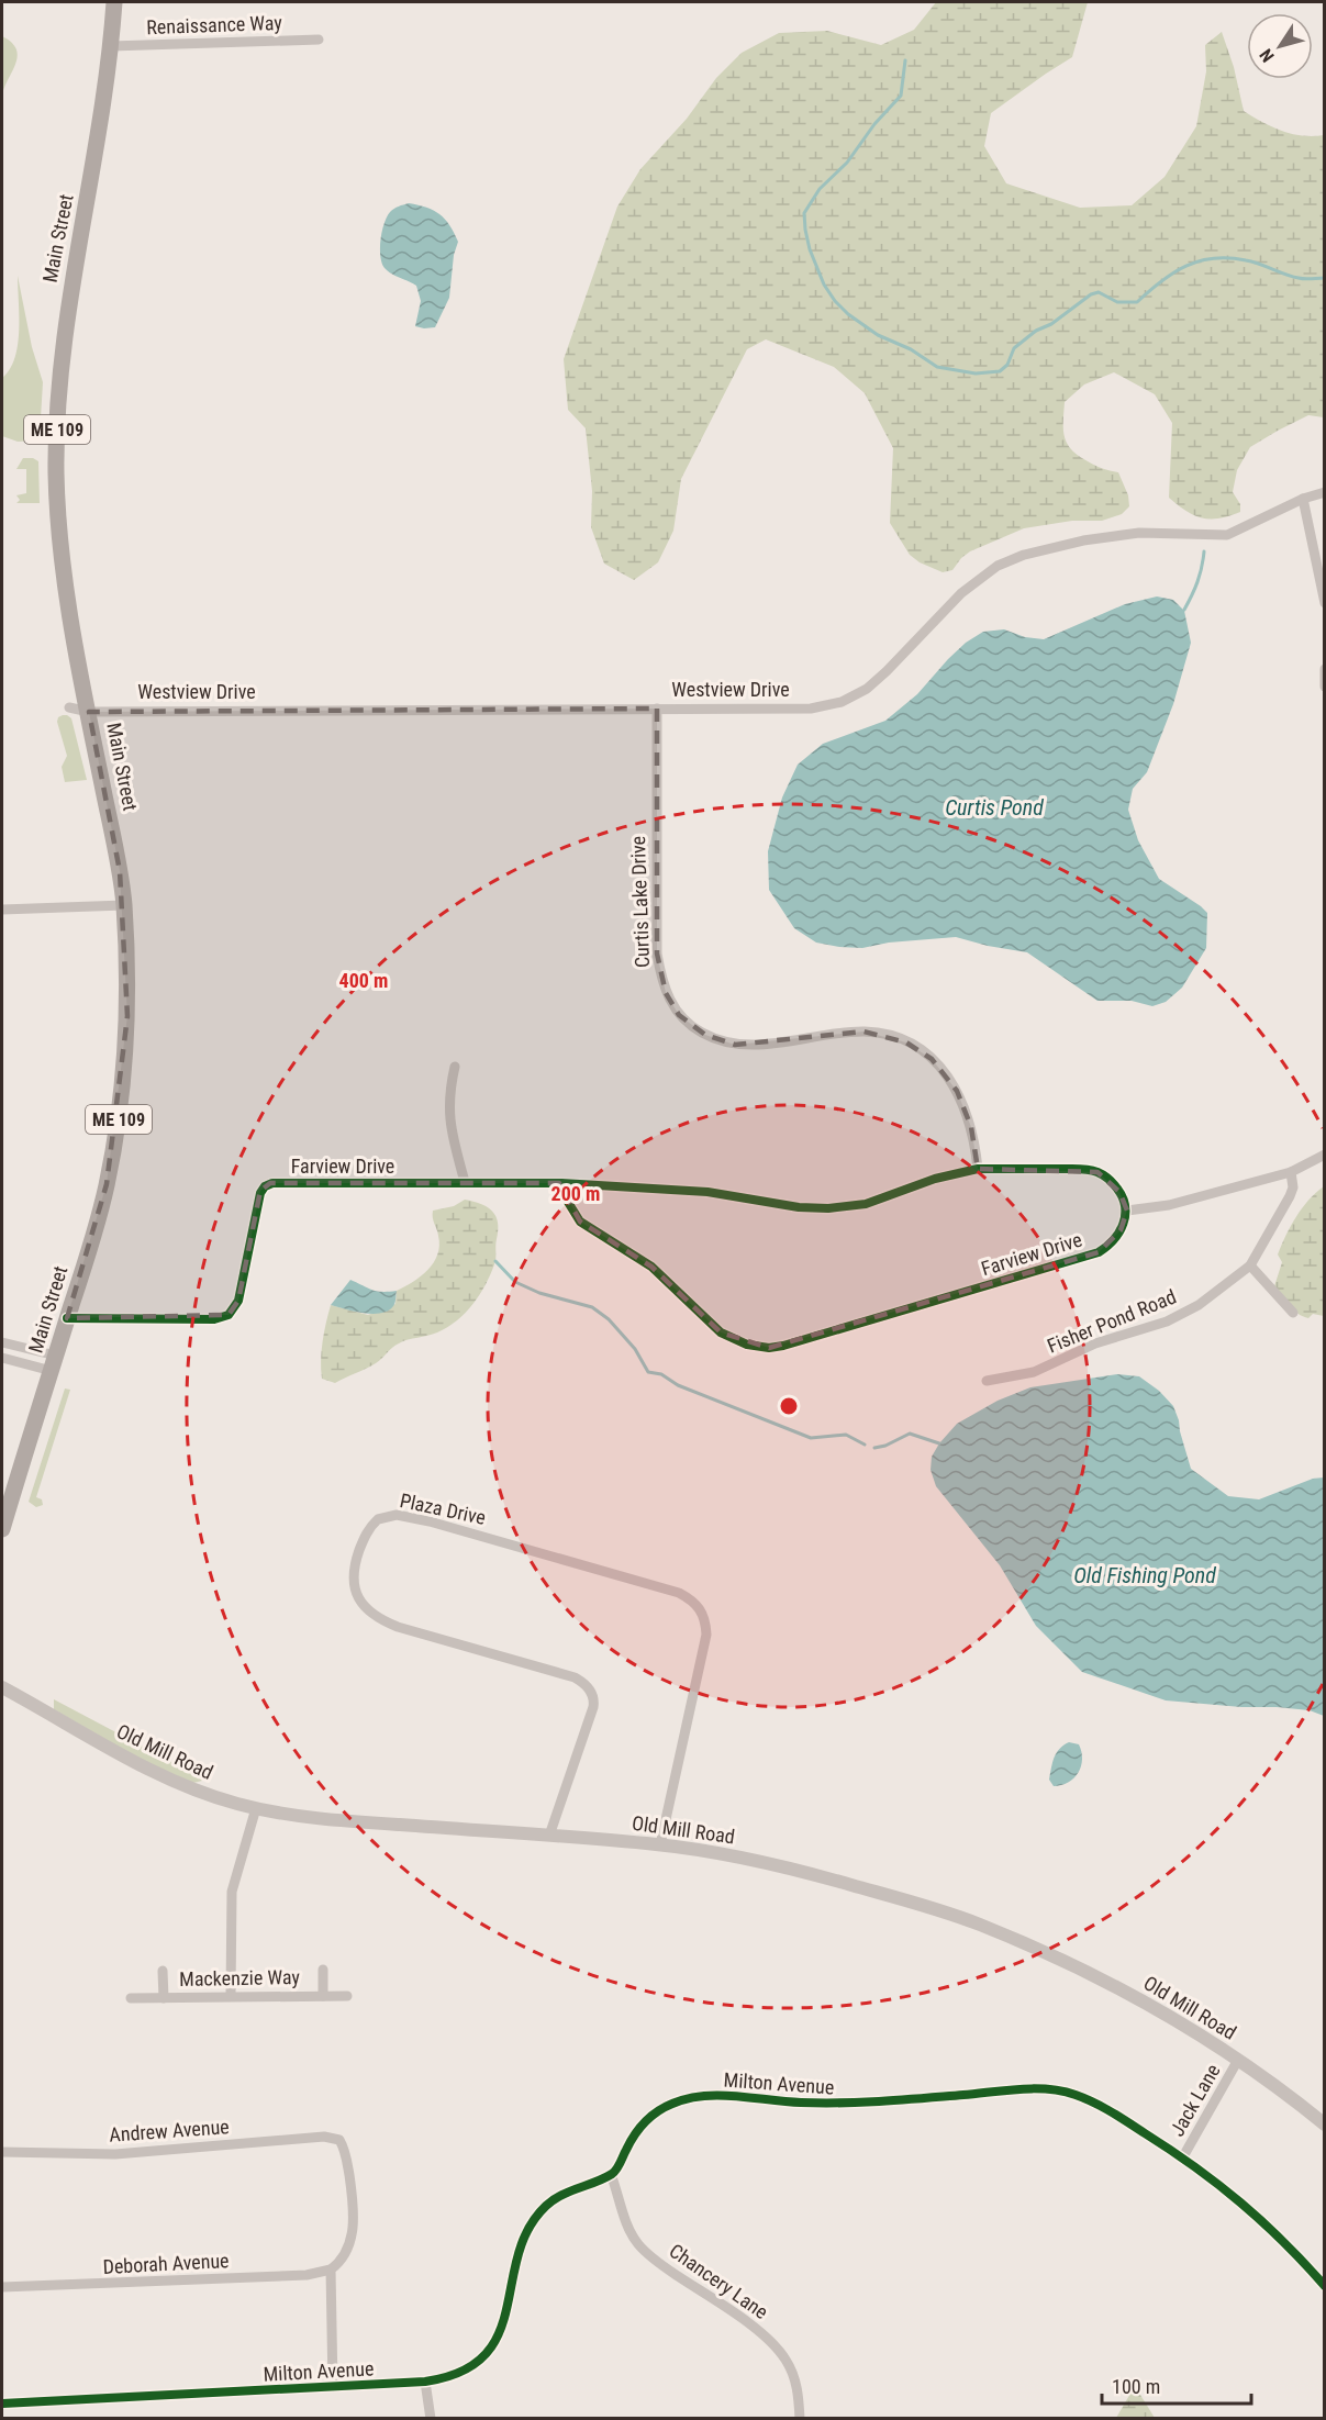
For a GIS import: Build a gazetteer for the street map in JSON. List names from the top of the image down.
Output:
{
  "streets": {
    "highway": ["Main Street", "ME 109"],
    "street": [
      "Renaissance Way",
      "Westview Drive",
      "Curtis Lake Drive",
      "Farview Drive",
      "Fisher Pond Road",
      "Plaza Drive",
      "Old Mill Road",
      "Mackenzie Way",
      "Milton Avenue",
      "Jack Lane",
      "Andrew Avenue",
      "Deborah Avenue",
      "Chancery Lane"
    ]
  },
  "crossings": [
    ["Renaissance Way", "Main Street"],
    ["Main Street", "Westview Drive"],
    ["Main Street", "Farview Drive"],
    ["Westview Drive", "Curtis Lake Drive"],
    ["Curtis Lake Drive", "Farview Drive"],
    ["Plaza Drive", "Old Mill Road"],
    ["Old Mill Road", "Jack Lane"],
    ["Milton Avenue", "Jack Lane"],
    ["Milton Avenue", "Chancery Lane"],
    ["Andrew Avenue", "Deborah Avenue"]
  ],
  "water": ["Curtis Pond", "Old Fishing Pond"],
  "scale_bar": "100 m",
  "north": "bottom left",
  "rings": ["400 m", "200 m"]
}
